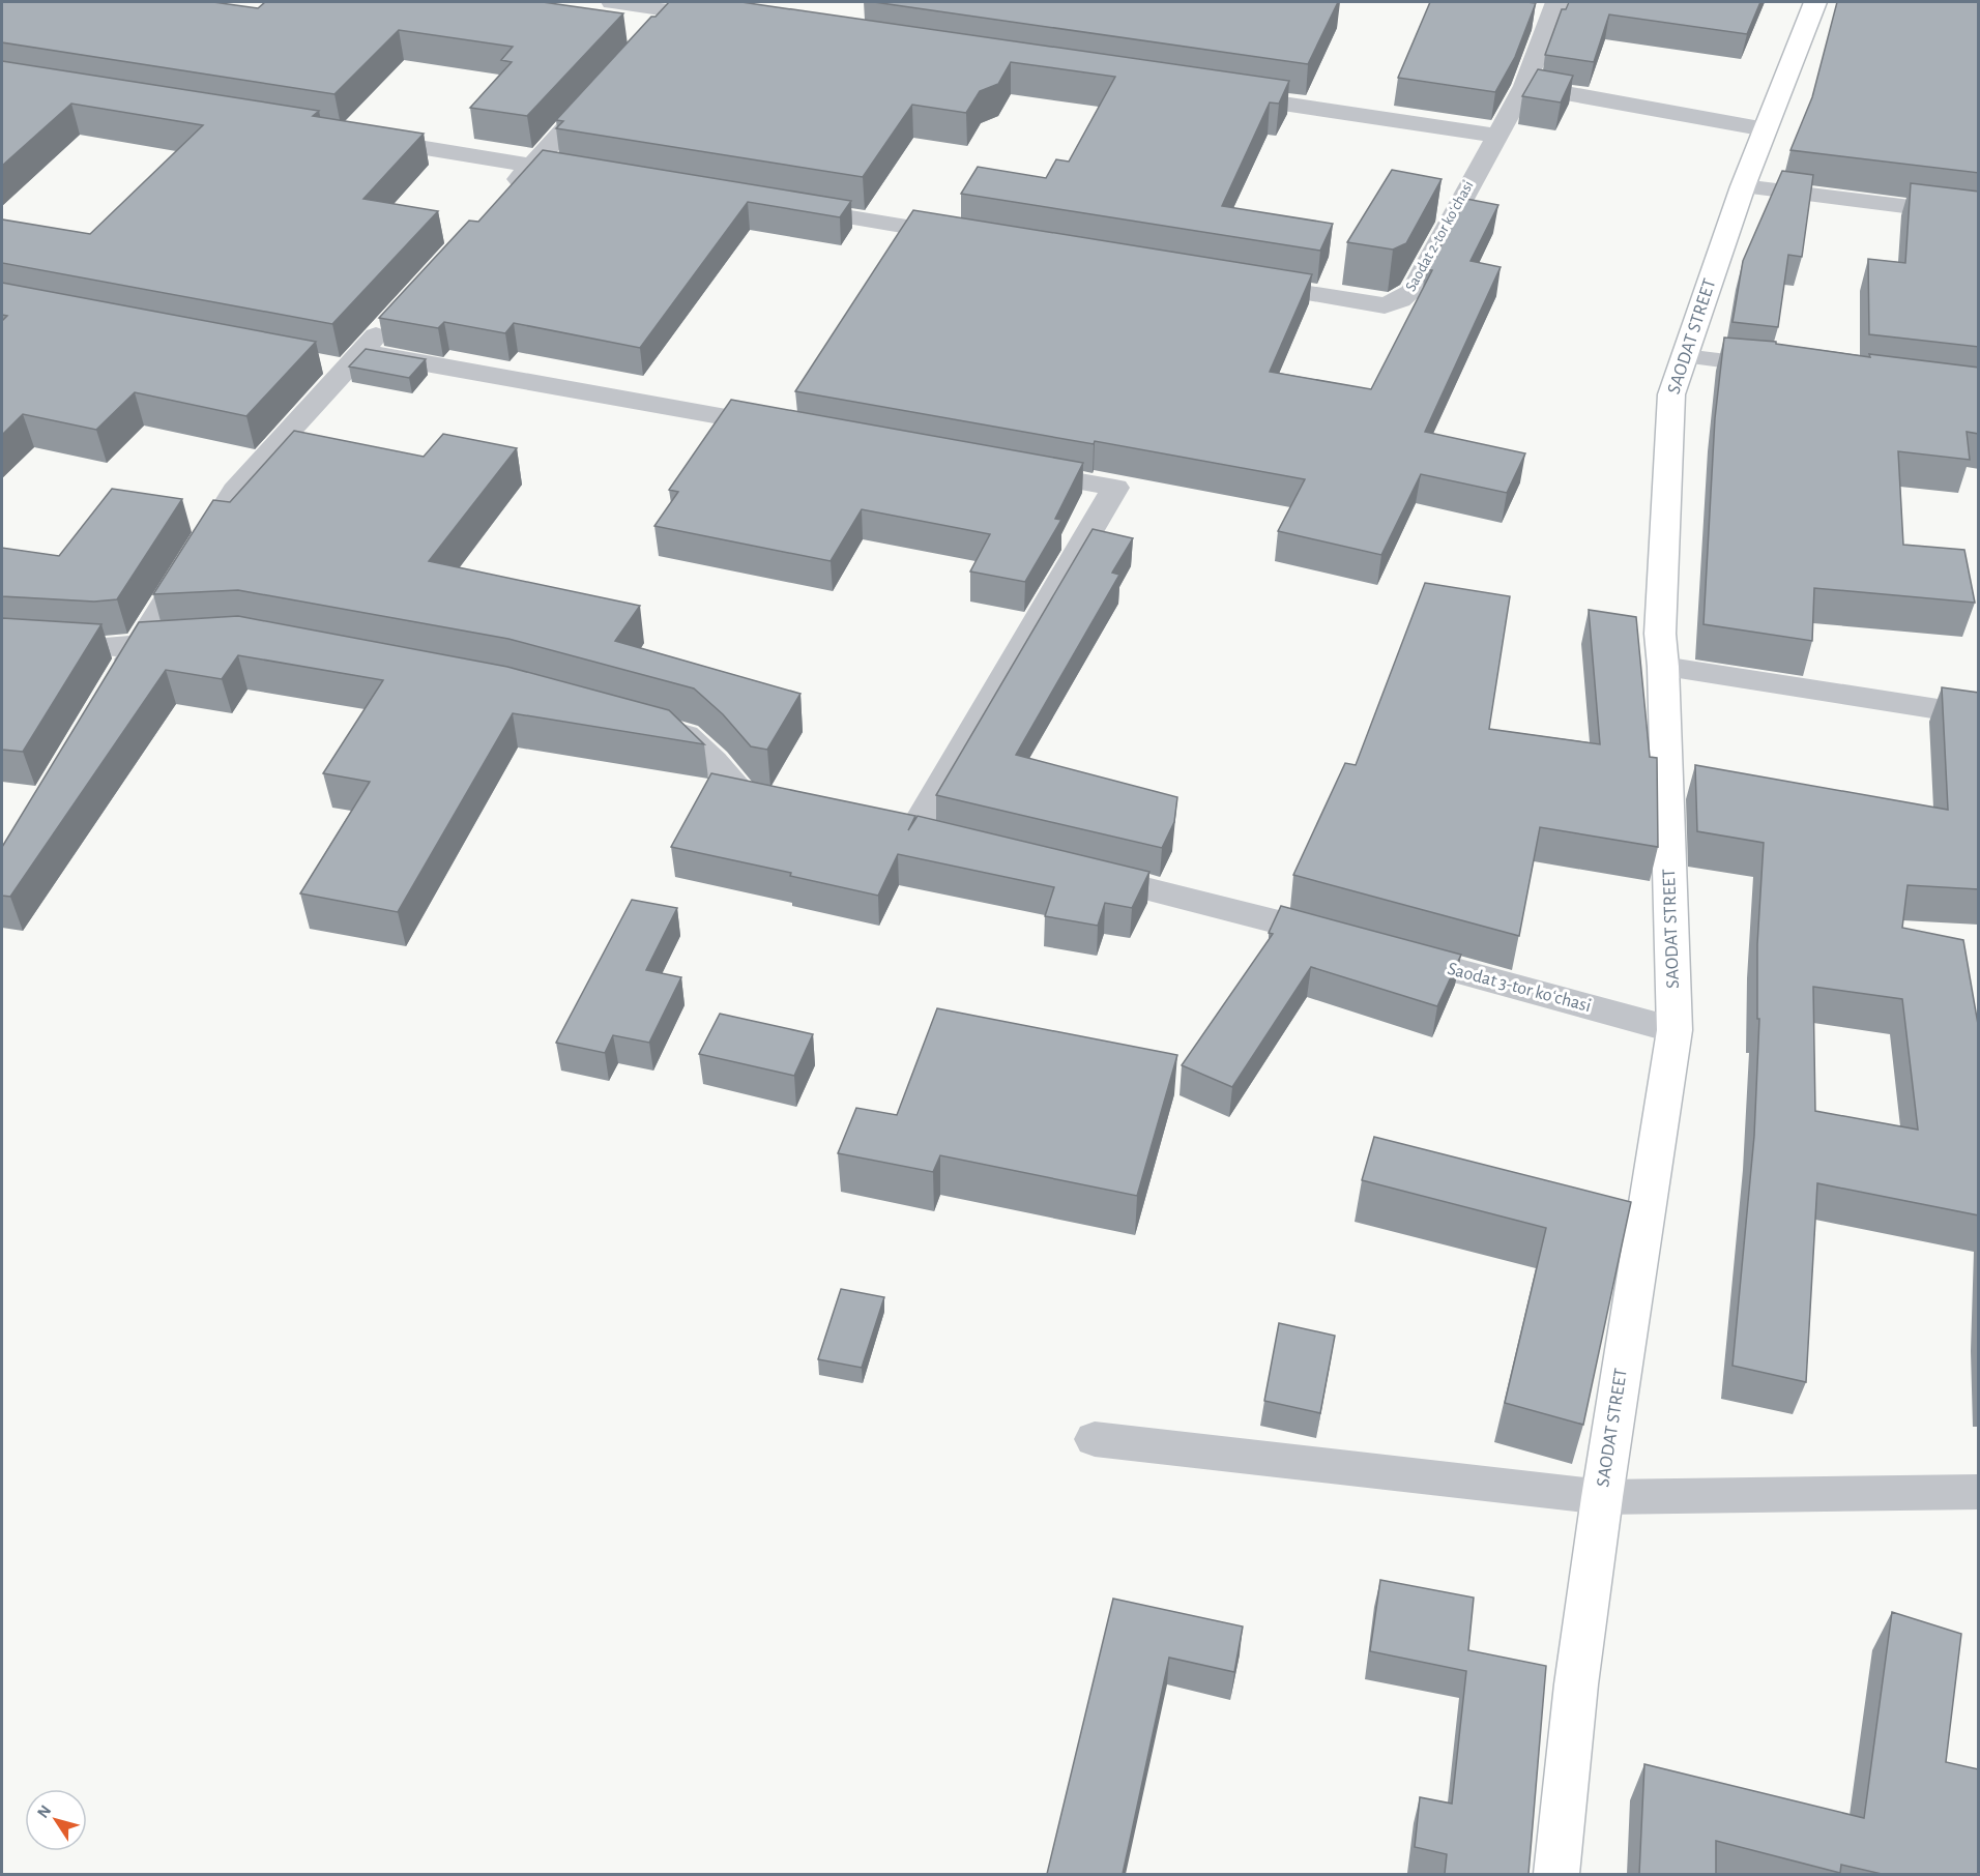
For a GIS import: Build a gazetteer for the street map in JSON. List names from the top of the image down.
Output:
{
  "streets": {
    "street": ["Saodat 2-tor koʻchasi", "SAODAT STREET", "Saodat 3-tor koʻchasi"]
  },
  "crossings": [
    ["SAODAT STREET", "Saodat 3-tor koʻchasi"]
  ],
  "north": "top left"
}
